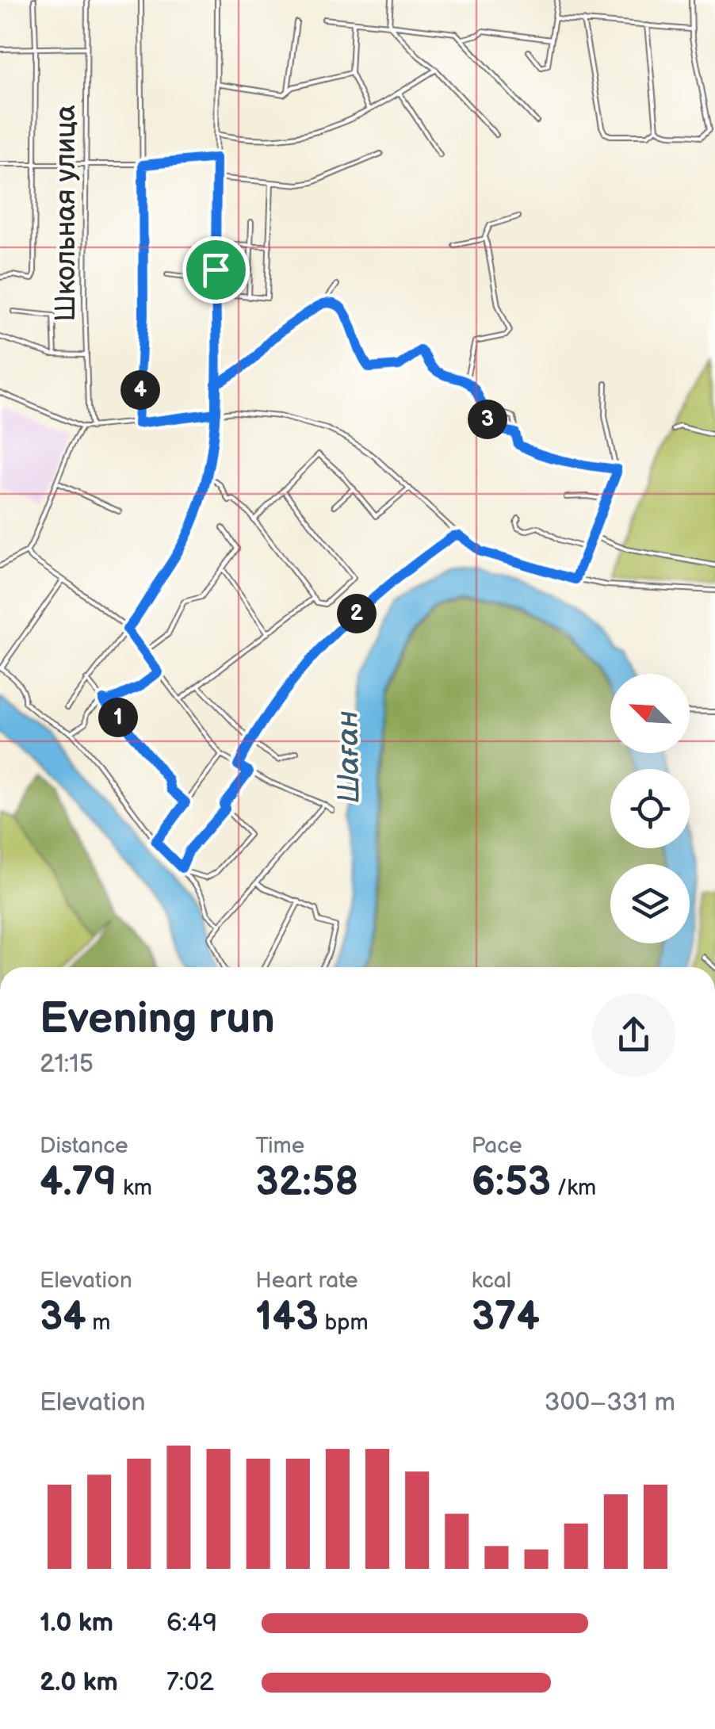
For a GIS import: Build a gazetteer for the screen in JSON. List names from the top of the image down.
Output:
{
  "streets": {
    "street": ["Школьная улица"]
  },
  "water": ["Шаған"],
  "north": "top left",
  "page": {
    "pins": [
      "4",
      "3",
      "2",
      "1"
    ],
    "heading": ["Evening run", "21:15"],
    "stats": [
      ["Distance", "4.79 km"],
      ["Time", "32:58"],
      ["Pace", "6:53 /km"],
      ["Elevation", "34 m"],
      ["Heart rate", "143 bpm"],
      ["kcal", "374"]
    ],
    "chart": ["Elevation", "300–331 m"],
    "list": [
      {
        "name": "1.0 km",
        "note": "6:49"
      },
      {
        "name": "2.0 km",
        "note": "7:02"
      }
    ]
  }
}
